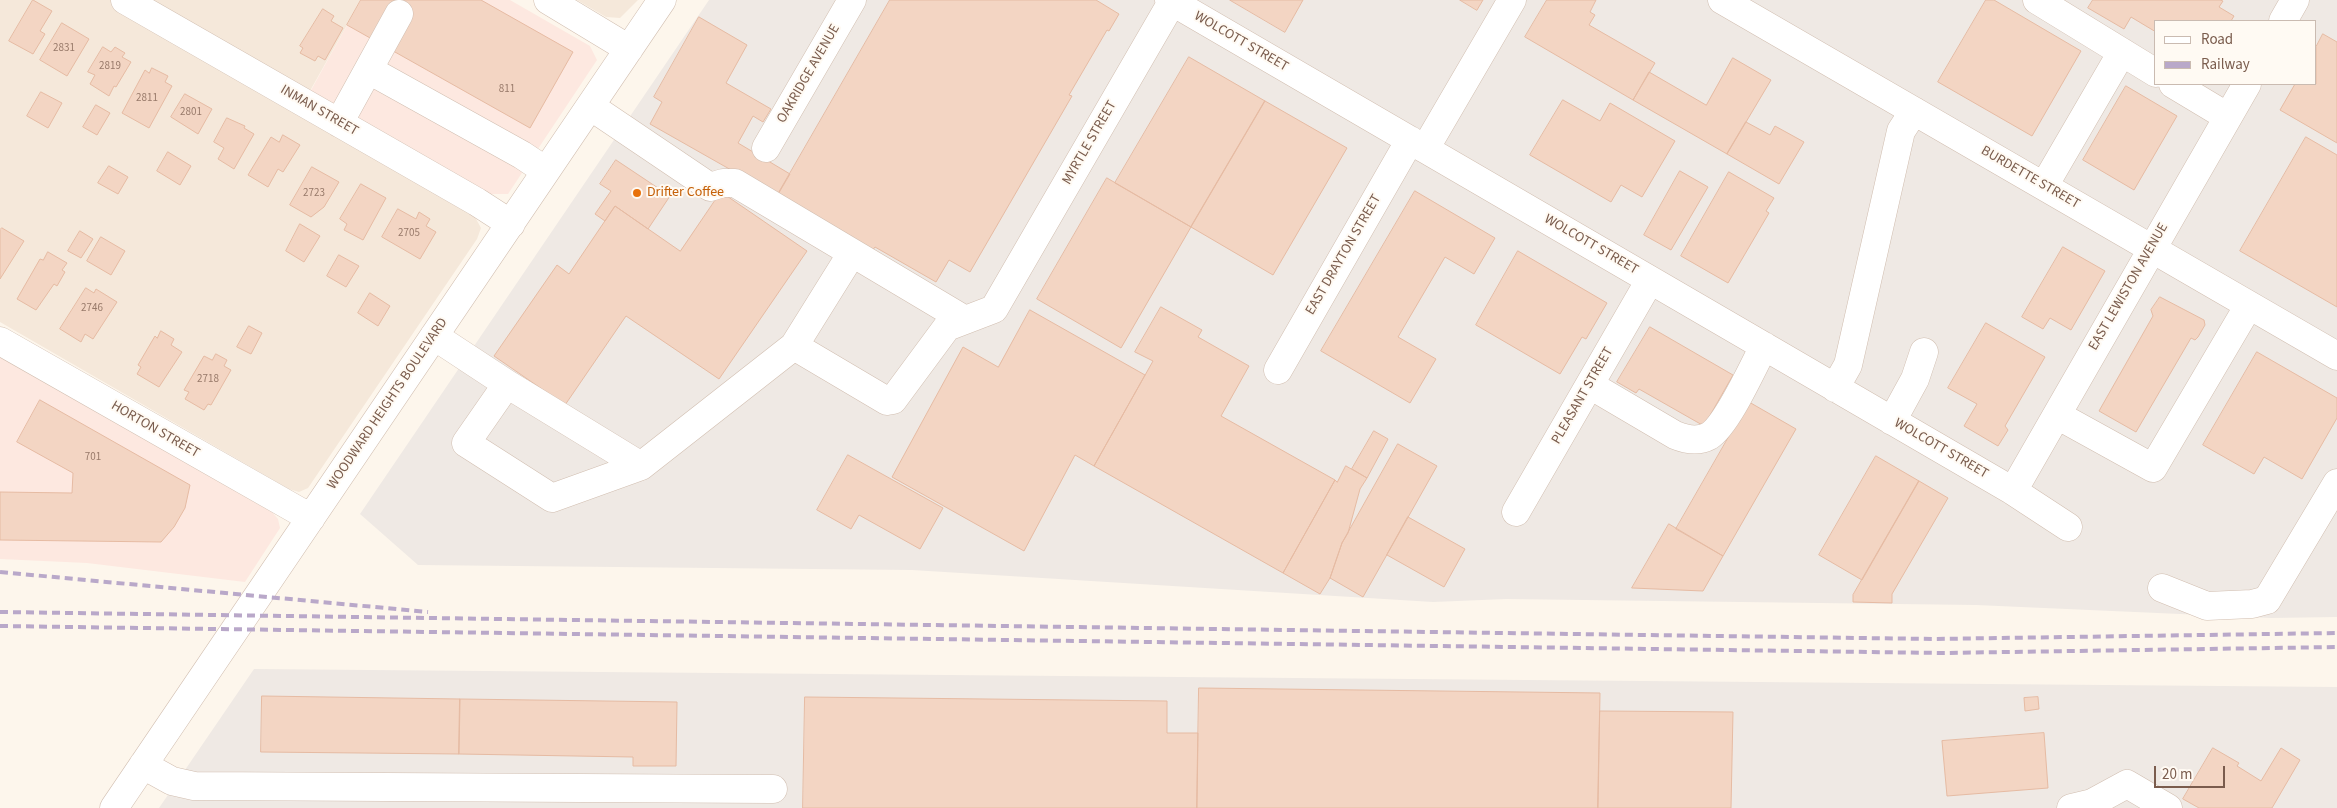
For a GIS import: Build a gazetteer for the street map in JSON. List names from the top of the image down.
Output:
{
  "streets": {
    "street": [
      "WOLCOTT STREET",
      "OAKRIDGE AVENUE",
      "INMAN STREET",
      "MYRTLE STREET",
      "BURDETTE STREET",
      "EAST DRAYTON STREET",
      "EAST LEWISTON AVENUE",
      "PLEASANT STREET",
      "WOODWARD HEIGHTS BOULEVARD",
      "HORTON STREET"
    ]
  },
  "crossings": [
    ["WOLCOTT STREET", "MYRTLE STREET"],
    ["WOLCOTT STREET", "EAST DRAYTON STREET"],
    ["WOLCOTT STREET", "EAST LEWISTON AVENUE"],
    ["WOLCOTT STREET", "PLEASANT STREET"],
    ["INMAN STREET", "WOODWARD HEIGHTS BOULEVARD"],
    ["BURDETTE STREET", "EAST LEWISTON AVENUE"],
    ["WOODWARD HEIGHTS BOULEVARD", "HORTON STREET"]
  ],
  "places": ["Drifter Coffee"],
  "house_numbers": [
    "2831",
    "2819",
    "811",
    "2811",
    "2801",
    "2723",
    "2705",
    "2746",
    "2718",
    "701"
  ],
  "legend": ["Road", "Railway"],
  "scale_bar": "20 m"
}
